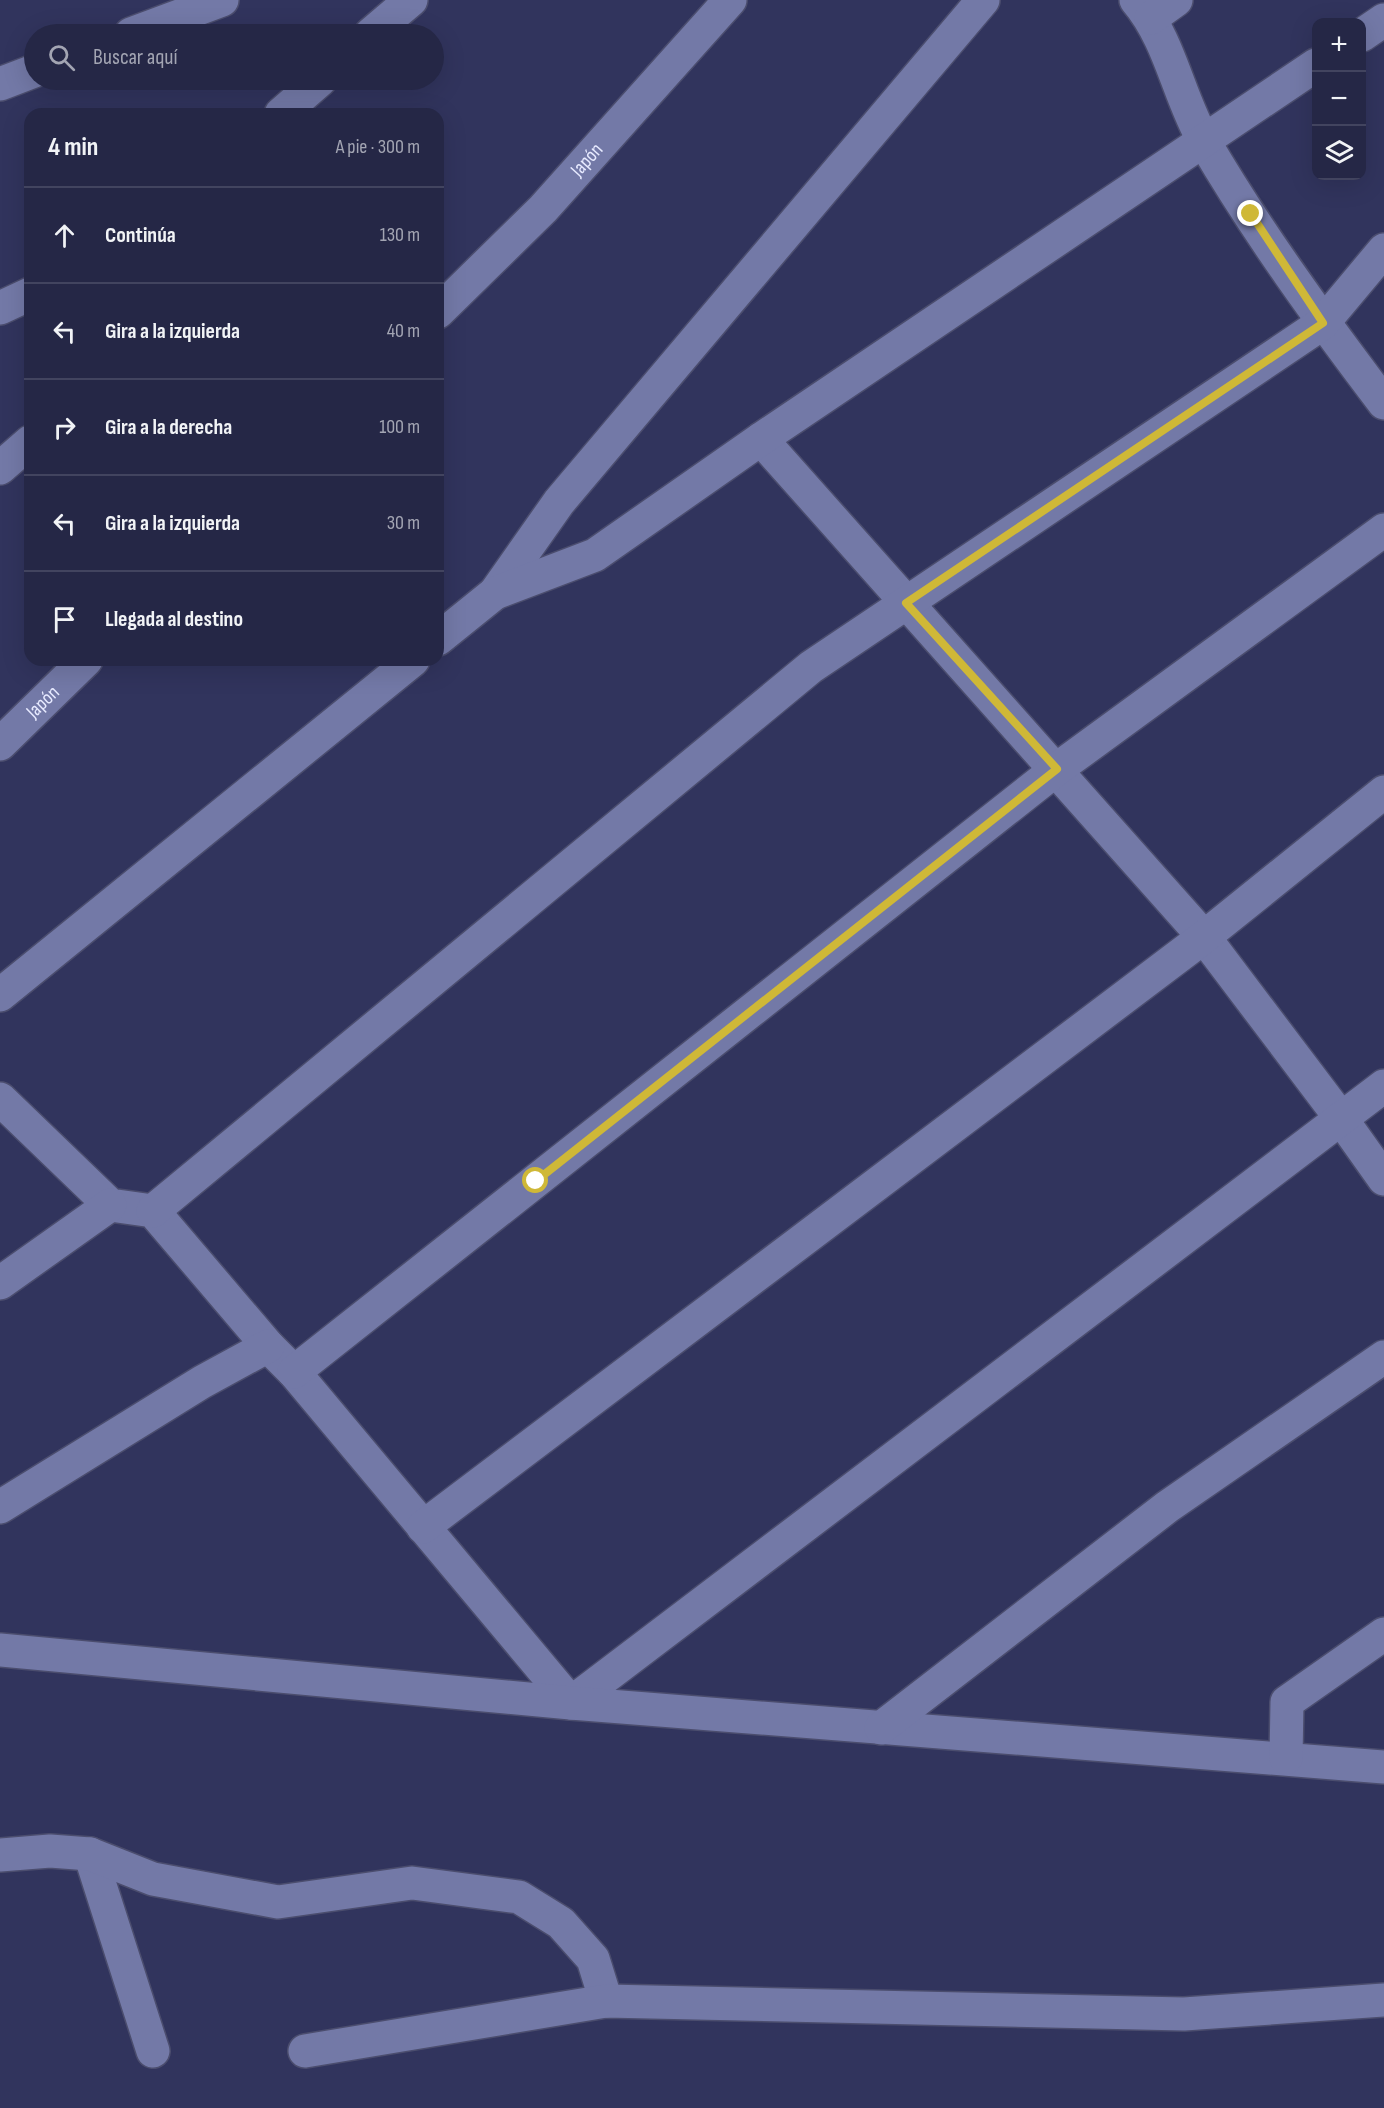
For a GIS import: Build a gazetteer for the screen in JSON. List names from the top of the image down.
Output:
{
  "streets": {
    "street": ["Japón"]
  },
  "page": {
    "map_buttons": ["+", "−"],
    "search": "Buscar aquí",
    "heading": ["4 min", "A pie · 300 m"],
    "list": [
      ["Continúa", "130 m"],
      ["Gira a la izquierda", "40 m"],
      ["Gira a la derecha", "100 m"],
      ["Gira a la izquierda", "30 m"],
      "Llegada al destino"
    ]
  }
}
